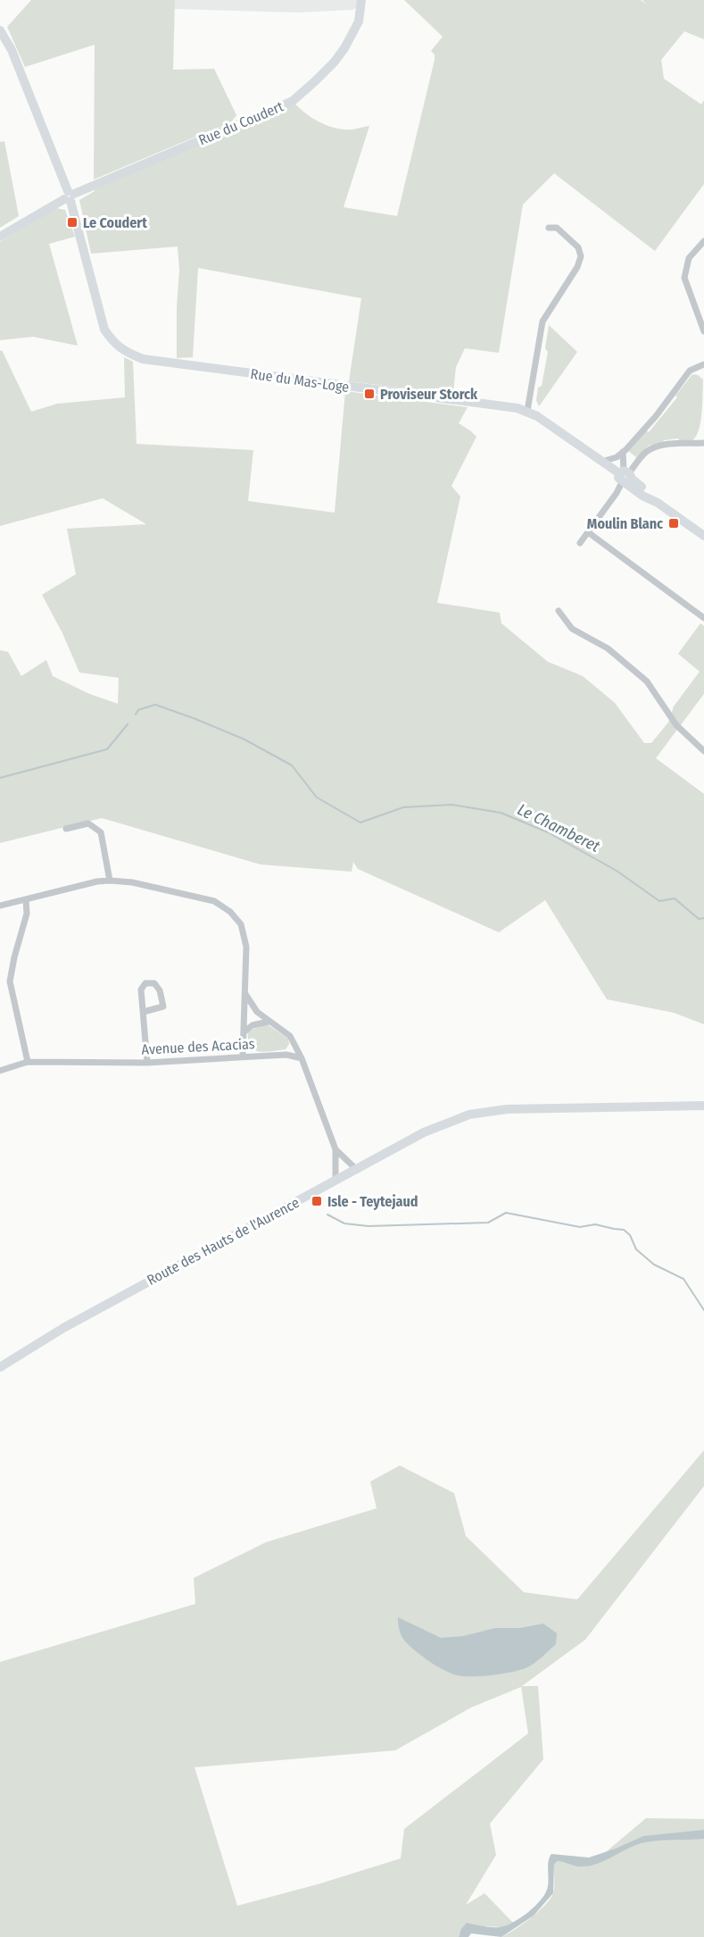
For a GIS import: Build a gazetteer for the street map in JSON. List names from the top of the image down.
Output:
{
  "streets": {
    "main road": ["Rue du Coudert", "Rue du Mas-Loge", "Route des Hauts de l'Aurence"],
    "street": ["Avenue des Acacias"]
  },
  "crossings": [
    ["Rue du Coudert", "Rue du Mas-Loge"]
  ],
  "water": ["Le Chamberet"],
  "places": {
    "transit": [
      "Le Coudert",
      "Proviseur Storck",
      "Moulin Blanc",
      "Isle - Teytejaud"
    ]
  }
}
